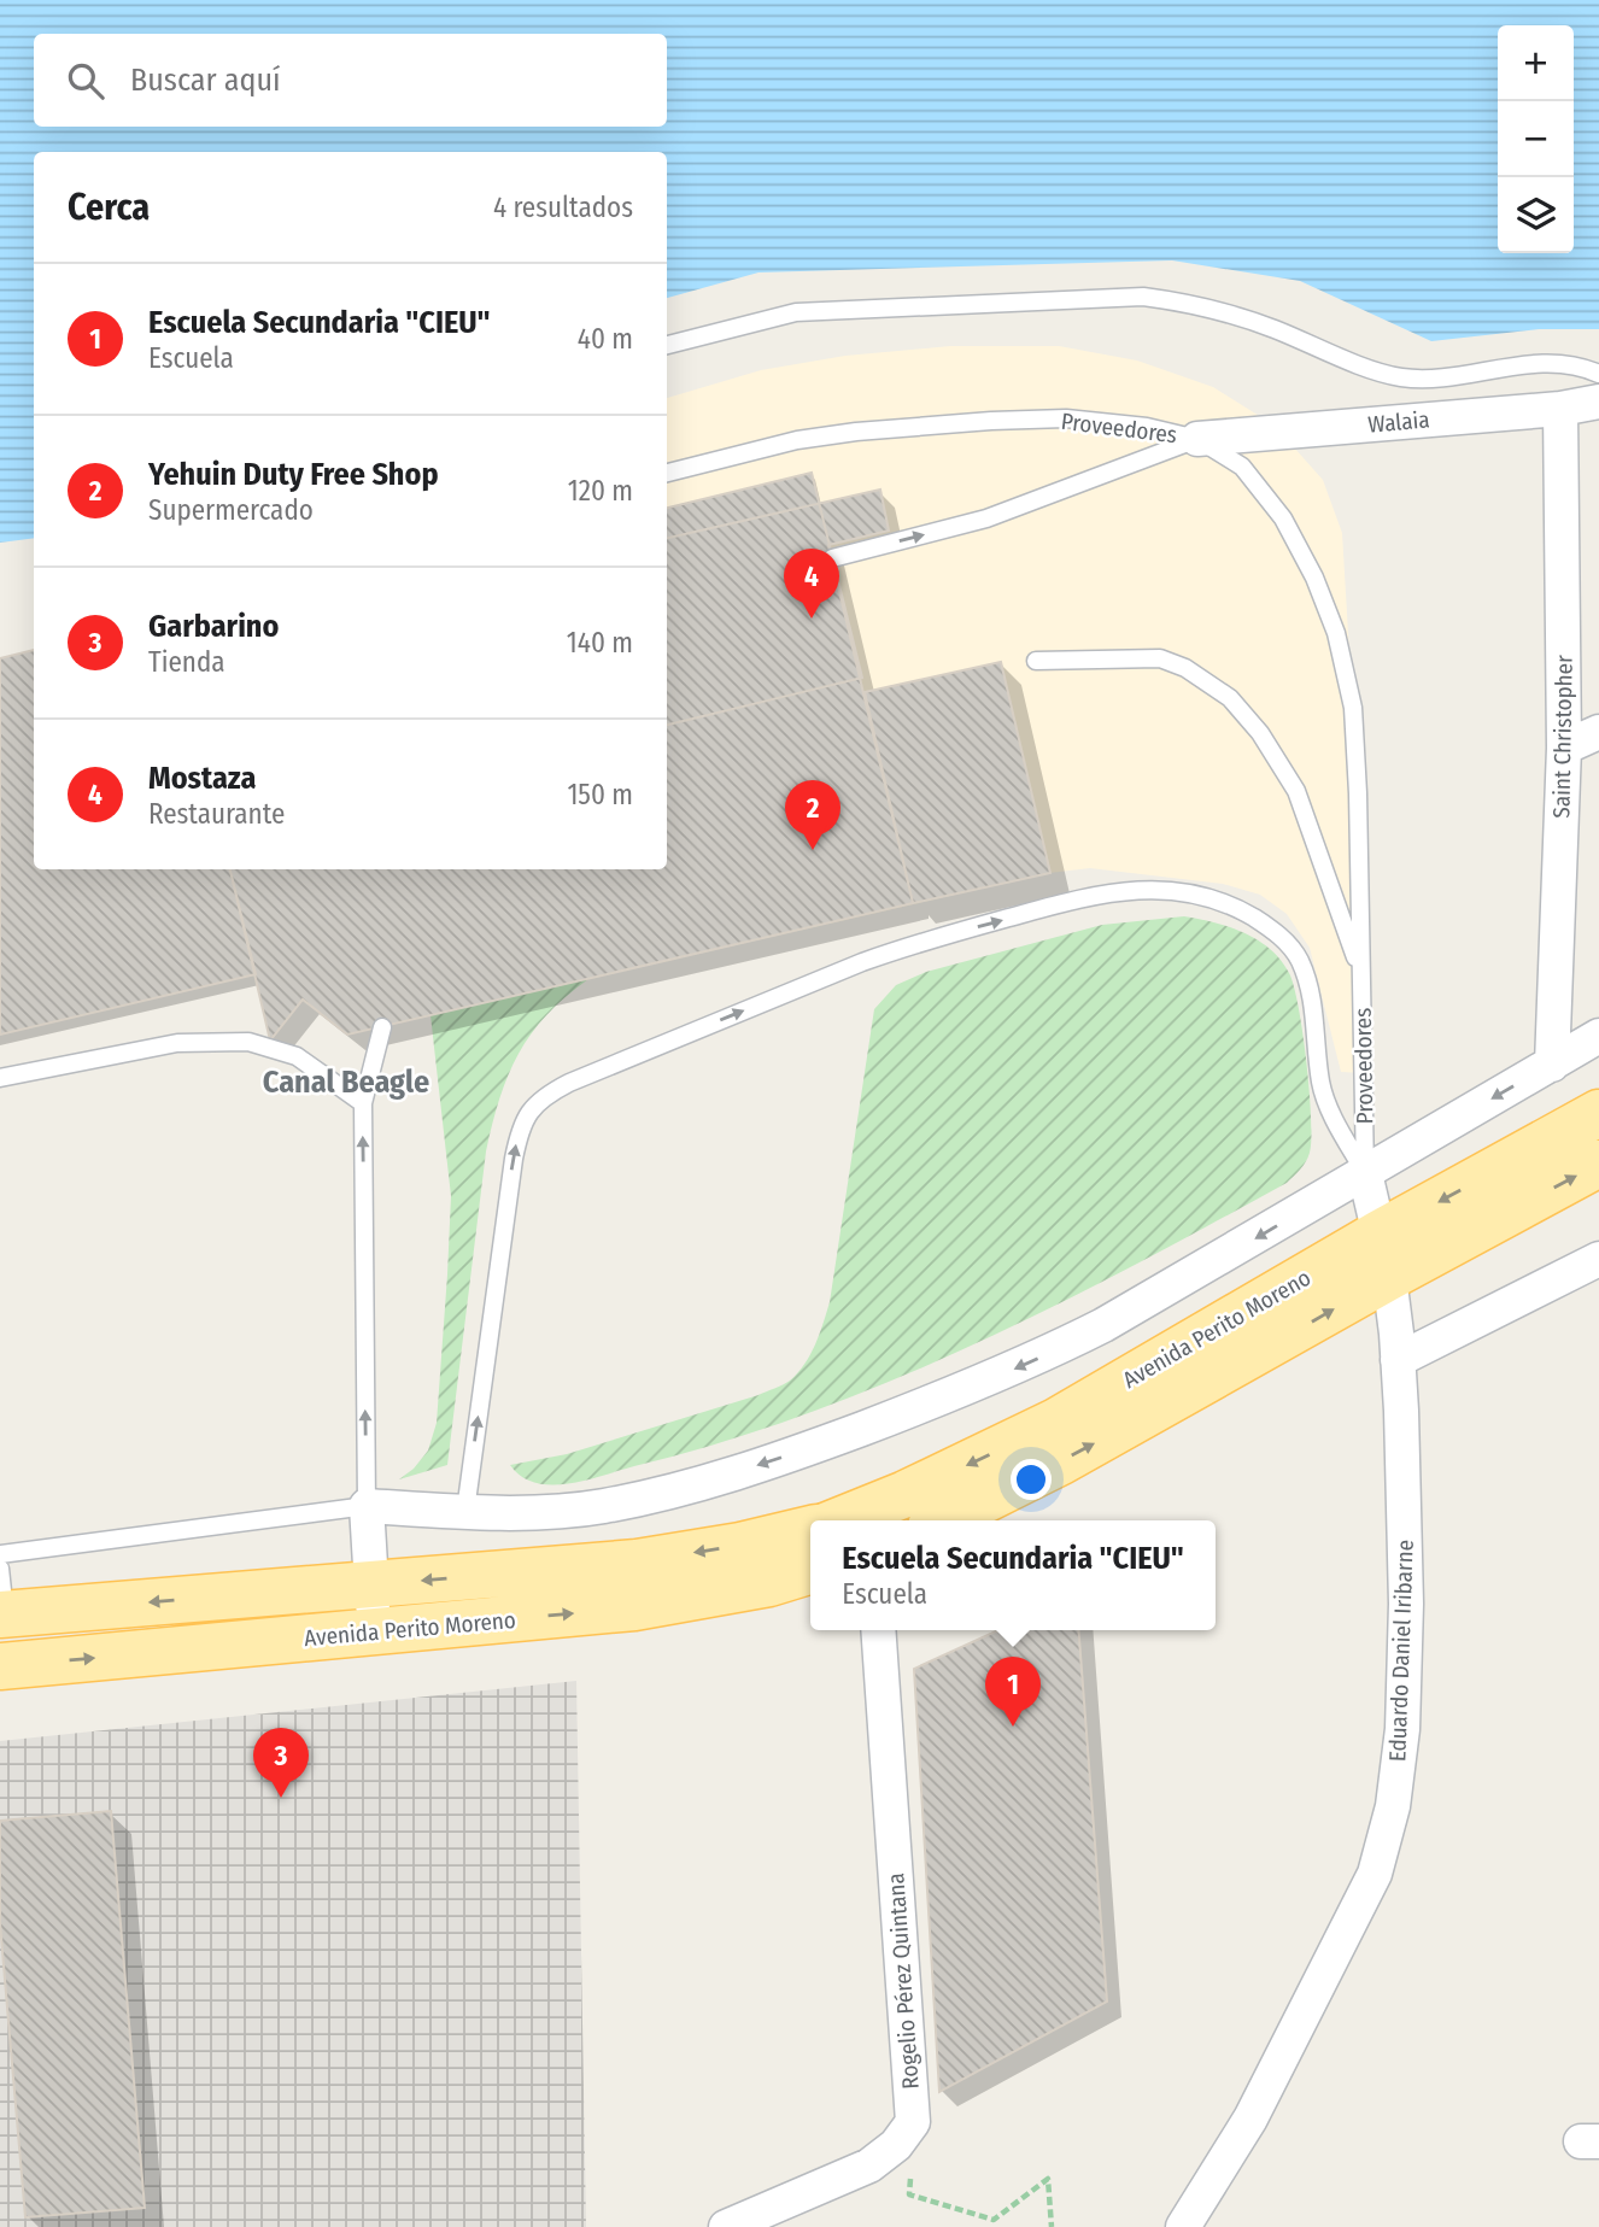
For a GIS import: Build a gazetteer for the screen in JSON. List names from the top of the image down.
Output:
{
  "streets": {
    "main road": ["Avenida Perito Moreno"],
    "street": [
      "Walaia",
      "Saint Christopher",
      "Eduardo Daniel Iribarne",
      "Rogelio Pérez Quintana"
    ],
    "lane": ["Proveedores"]
  },
  "crossings": [
    ["Walaia", "Proveedores"],
    ["Walaia", "Saint Christopher"],
    ["Proveedores", "Eduardo Daniel Iribarne"],
    ["Avenida Perito Moreno", "Eduardo Daniel Iribarne"]
  ],
  "districts": ["Canal Beagle"],
  "page": {
    "map_buttons": ["+", "−"],
    "search": "Buscar aquí",
    "heading": ["Cerca", "4 resultados"],
    "list": [
      {
        "mark": "1",
        "name": "Escuela Secundaria \"CIEU\"",
        "note": "Escuela",
        "value": "40 m"
      },
      {
        "mark": "2",
        "name": "Yehuin Duty Free Shop",
        "note": "Supermercado",
        "value": "120 m"
      },
      {
        "mark": "3",
        "name": "Garbarino",
        "note": "Tienda",
        "value": "140 m"
      },
      {
        "mark": "4",
        "name": "Mostaza",
        "note": "Restaurante",
        "value": "150 m"
      }
    ],
    "pins": [
      "4",
      "2",
      "1",
      "3"
    ],
    "popup": ["Escuela Secundaria \"CIEU\"", "Escuela"]
  }
}
